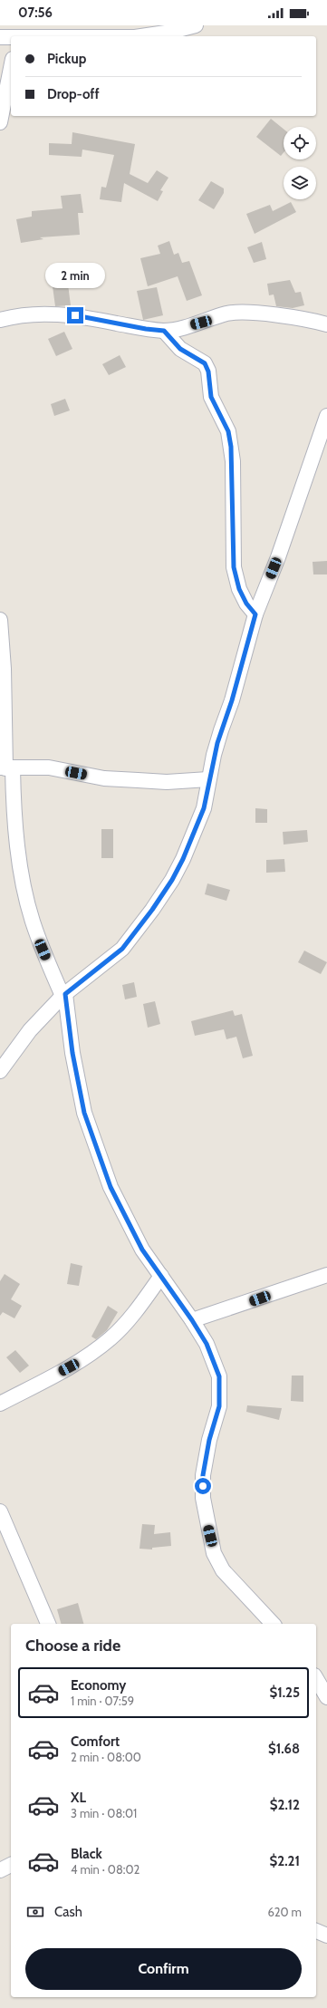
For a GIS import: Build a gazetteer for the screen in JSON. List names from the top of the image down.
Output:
{
  "page": {
    "status": "07:56",
    "banner": ["Pickup", "Drop-off"],
    "bubble": "2 min",
    "heading": "Choose a ride",
    "list": [
      {
        "name": "Economy",
        "note": "1 min · 07:59",
        "value": "$1.25"
      },
      {
        "name": "Comfort",
        "note": "2 min · 08:00",
        "value": "$1.68"
      },
      {
        "name": "XL",
        "note": "3 min · 08:01",
        "value": "$2.12"
      },
      {
        "name": "Black",
        "note": "4 min · 08:02",
        "value": "$2.21"
      }
    ],
    "pay": ["Cash", "620 m"],
    "buttons": "Confirm"
  }
}
